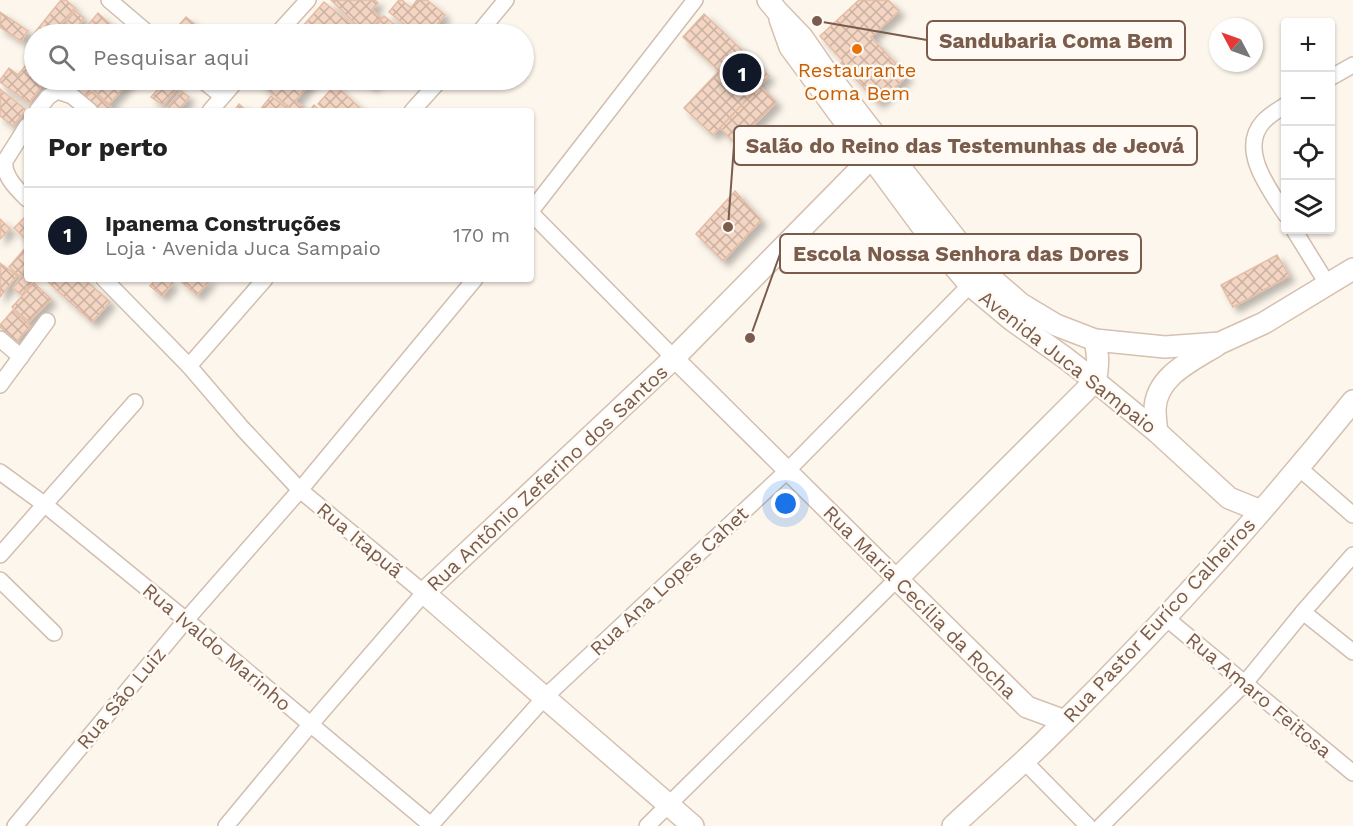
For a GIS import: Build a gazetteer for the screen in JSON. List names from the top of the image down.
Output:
{
  "streets": {
    "main road": [
      "Avenida Juca Sampaio",
      "Rua Antônio Zeferino dos Santos",
      "Rua Itapuã",
      "Rua Maria Cecília da Rocha",
      "Rua Pastor Euríco Calheiros"
    ],
    "street": [
      "Rua Ana Lopes Cahet",
      "Rua Ivaldo Marinho",
      "Rua Amaro Feitosa",
      "Rua São Luiz"
    ]
  },
  "crossings": [
    ["Avenida Juca Sampaio", "Rua Antônio Zeferino dos Santos"],
    ["Avenida Juca Sampaio", "Rua Ana Lopes Cahet"],
    ["Avenida Juca Sampaio", "Rua Pastor Euríco Calheiros"],
    ["Rua Antônio Zeferino dos Santos", "Rua Itapuã"],
    ["Rua Antônio Zeferino dos Santos", "Rua Maria Cecília da Rocha"],
    ["Rua Antônio Zeferino dos Santos", "Rua Ivaldo Marinho"],
    ["Rua Itapuã", "Rua Ana Lopes Cahet"],
    ["Rua Itapuã", "Rua Ivaldo Marinho"],
    ["Rua Itapuã", "Rua São Luiz"],
    ["Rua Ana Lopes Cahet", "Rua Maria Cecília da Rocha"],
    ["Rua Ana Lopes Cahet", "Rua Ivaldo Marinho"],
    ["Rua Maria Cecília da Rocha", "Rua Pastor Euríco Calheiros"],
    ["Rua Pastor Euríco Calheiros", "Rua Amaro Feitosa"],
    ["Rua Ivaldo Marinho", "Rua São Luiz"]
  ],
  "places": [
    "Sandubaria Coma Bem",
    "Restaurante Coma Bem",
    "Salão do Reino das Testemunhas de Jeová",
    "Escola Nossa Senhora das Dores"
  ],
  "north": "top left",
  "page": {
    "map_buttons": ["+", "−"],
    "search": "Pesquisar aqui",
    "pins": "1",
    "heading": "Por perto",
    "list": [
      {
        "mark": "1",
        "name": "Ipanema Construções",
        "note": "Loja · Avenida Juca Sampaio",
        "value": "170 m"
      }
    ]
  }
}
